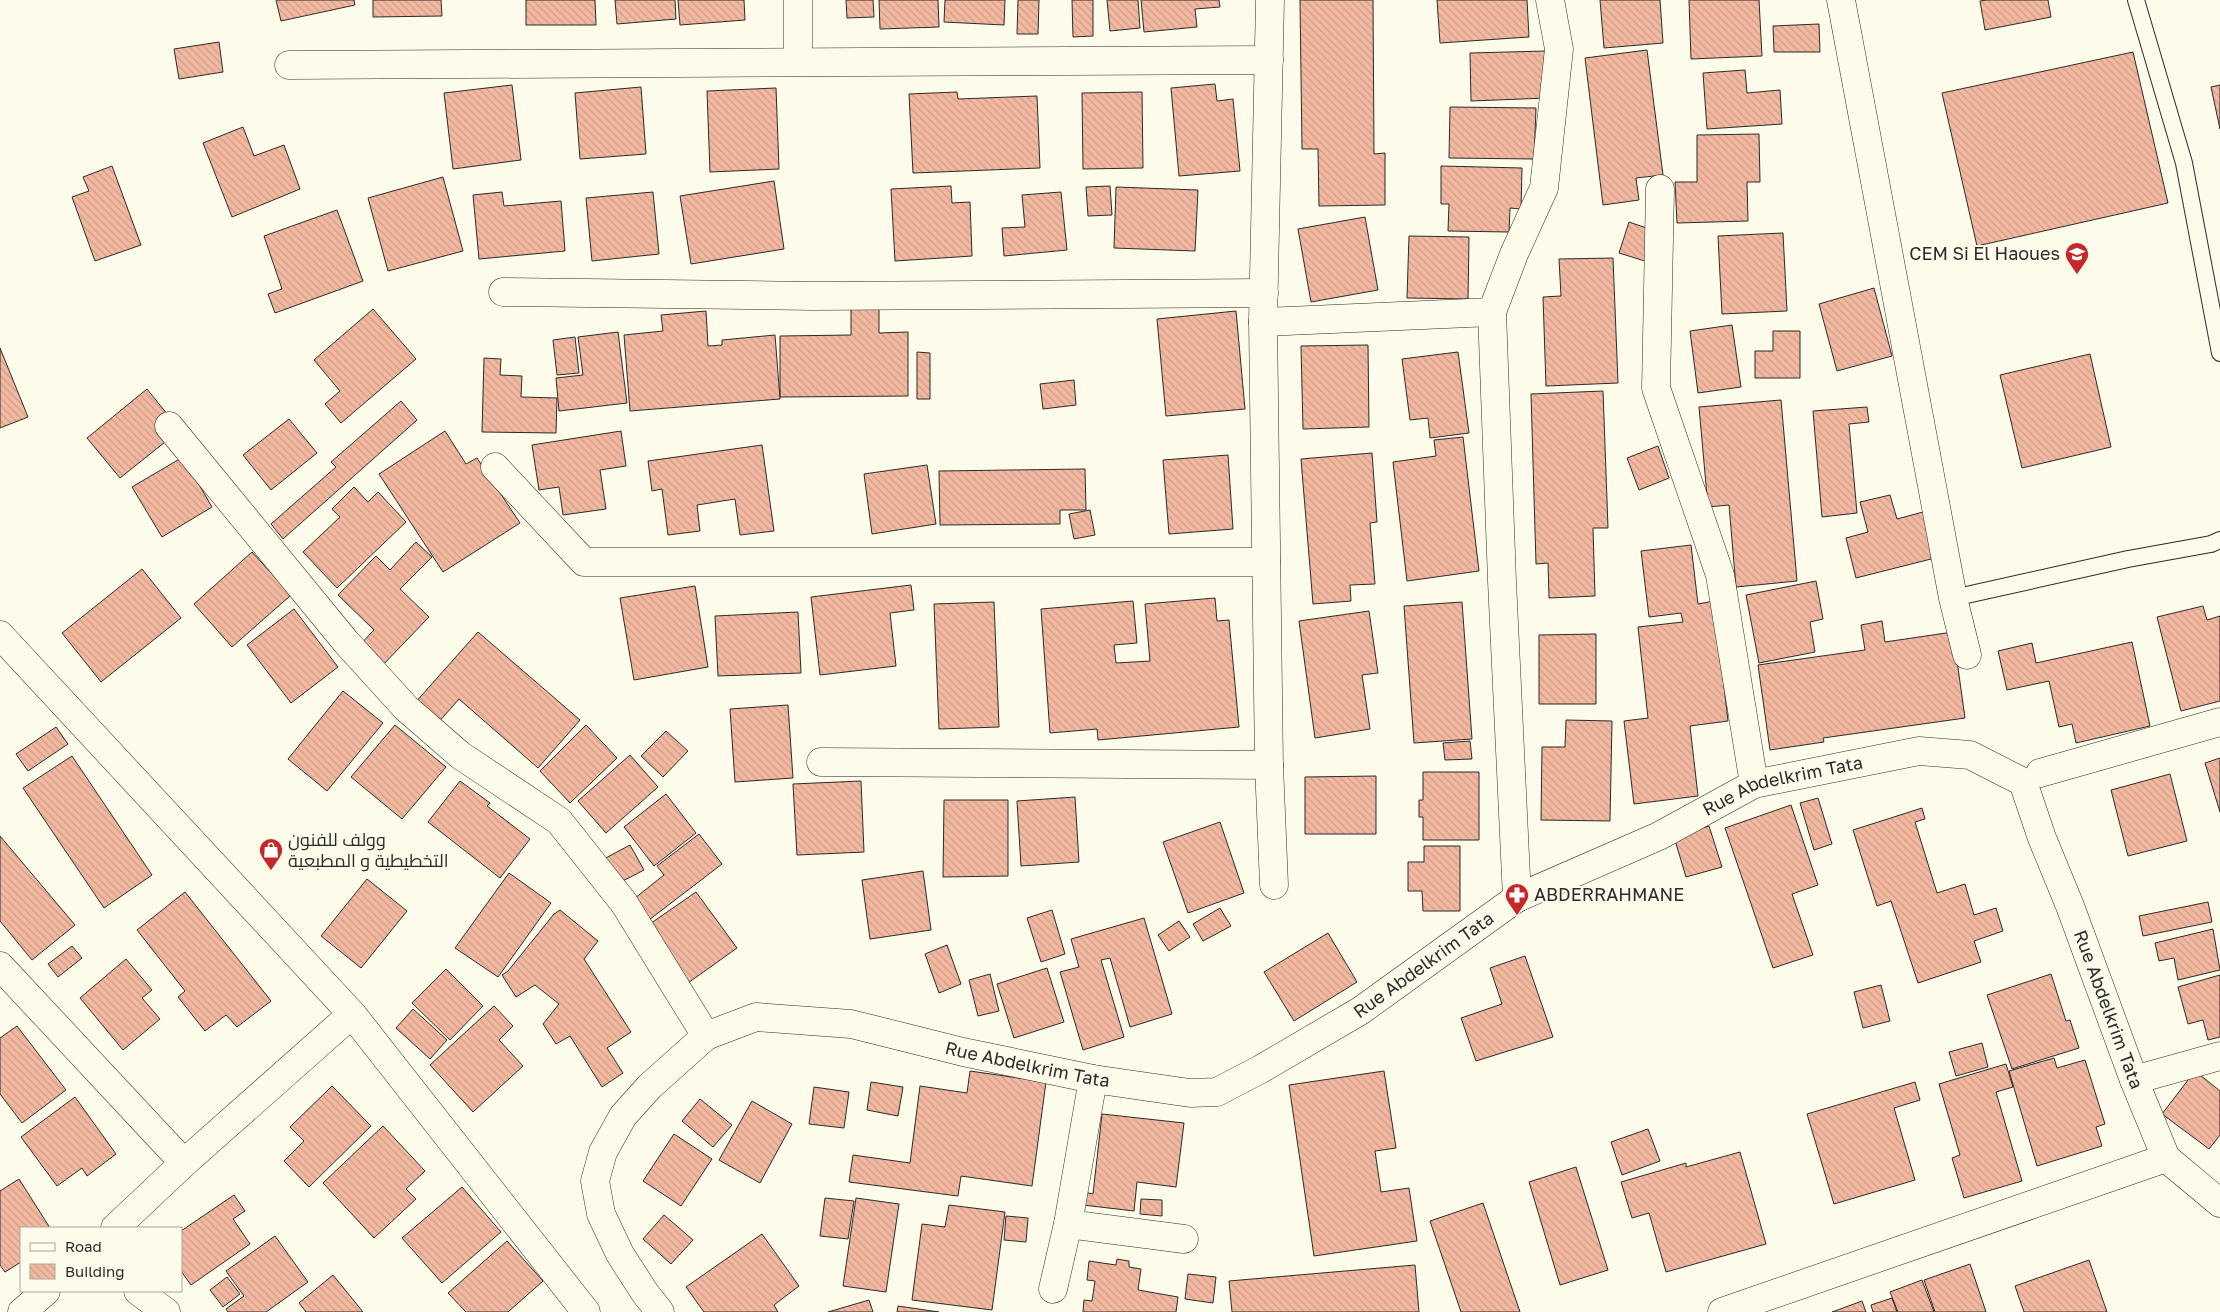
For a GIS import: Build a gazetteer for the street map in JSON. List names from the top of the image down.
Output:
{
  "streets": {
    "street": ["Rue Abdelkrim Tata"]
  },
  "places": {
    "school or university": ["CEM Si El Haoues"],
    "shop": ["وولف للفنون التخطيطية و المطبعية"],
    "pharmacy": ["ABDERRAHMANE"]
  },
  "legend": ["Road", "Building"]
}
